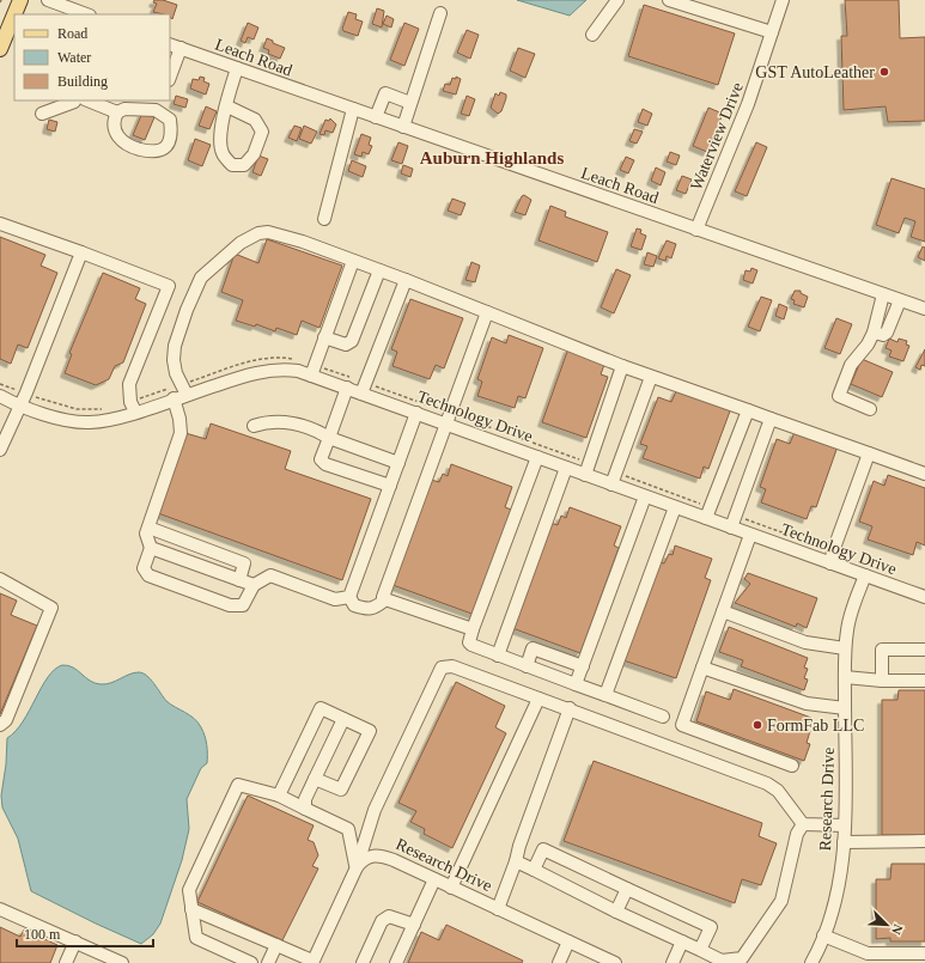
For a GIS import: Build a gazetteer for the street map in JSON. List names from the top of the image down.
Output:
{
  "streets": {
    "street": [
      "Leach Road",
      "Waterview Drive",
      "Technology Drive",
      "Research Drive"
    ]
  },
  "crossings": [
    ["Leach Road", "Waterview Drive"],
    ["Technology Drive", "Research Drive"]
  ],
  "districts": ["Auburn Highlands"],
  "places": ["GST AutoLeather", "FormFab LLC"],
  "legend": ["Road", "Water", "Building"],
  "scale_bar": "100 m",
  "north": "bottom right"
}
